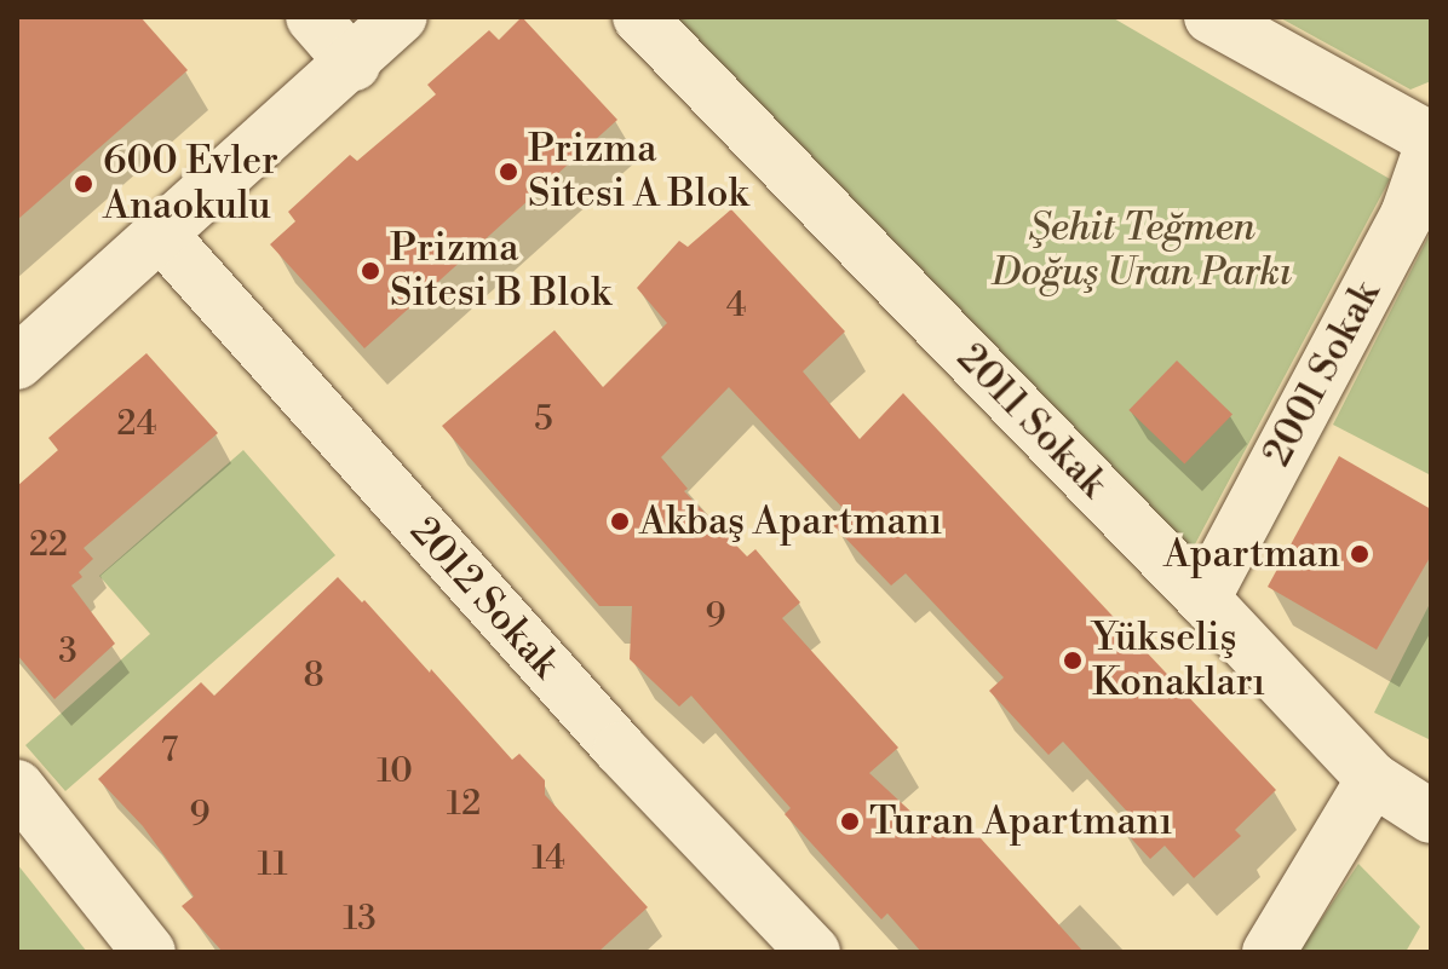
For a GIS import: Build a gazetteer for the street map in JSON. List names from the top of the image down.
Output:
{
  "streets": {
    "street": ["2001 Sokak", "2011 Sokak", "2012 Sokak"]
  },
  "crossings": [
    ["2001 Sokak", "2011 Sokak"]
  ],
  "parks": ["Şehit Teğmen Doğuş Uran Parkı"],
  "places": [
    "Prizma Sitesi A Blok",
    "600 Evler Anaokulu",
    "Prizma Sitesi B Blok",
    "Akbaş Apartmanı",
    "Apartman",
    "Yükseliş Konakları",
    "Turan Apartmanı"
  ],
  "house_numbers": [
    "4",
    "5",
    "24",
    "22",
    "9",
    "3",
    "8",
    "7",
    "10",
    "12",
    "9",
    "14",
    "11",
    "13"
  ]
}
